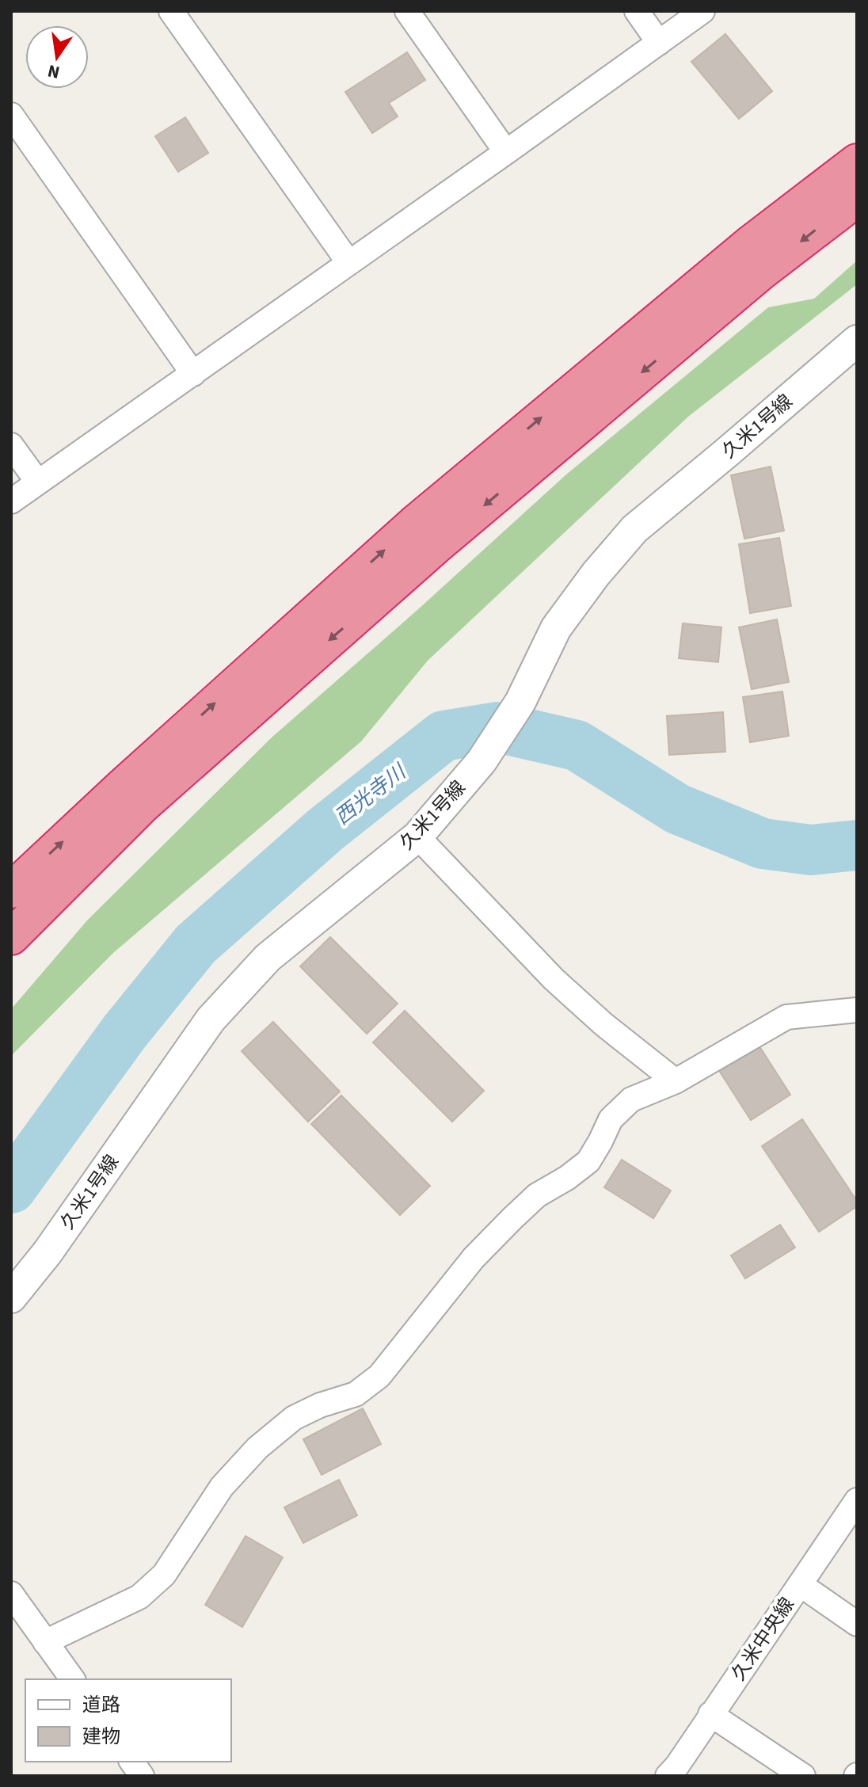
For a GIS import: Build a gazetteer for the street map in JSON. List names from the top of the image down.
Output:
{
  "streets": {
    "street": ["久米1号線", "久米中央線"]
  },
  "water": ["西光寺川"],
  "legend": ["道路", "建物"],
  "north": "bottom"
}
